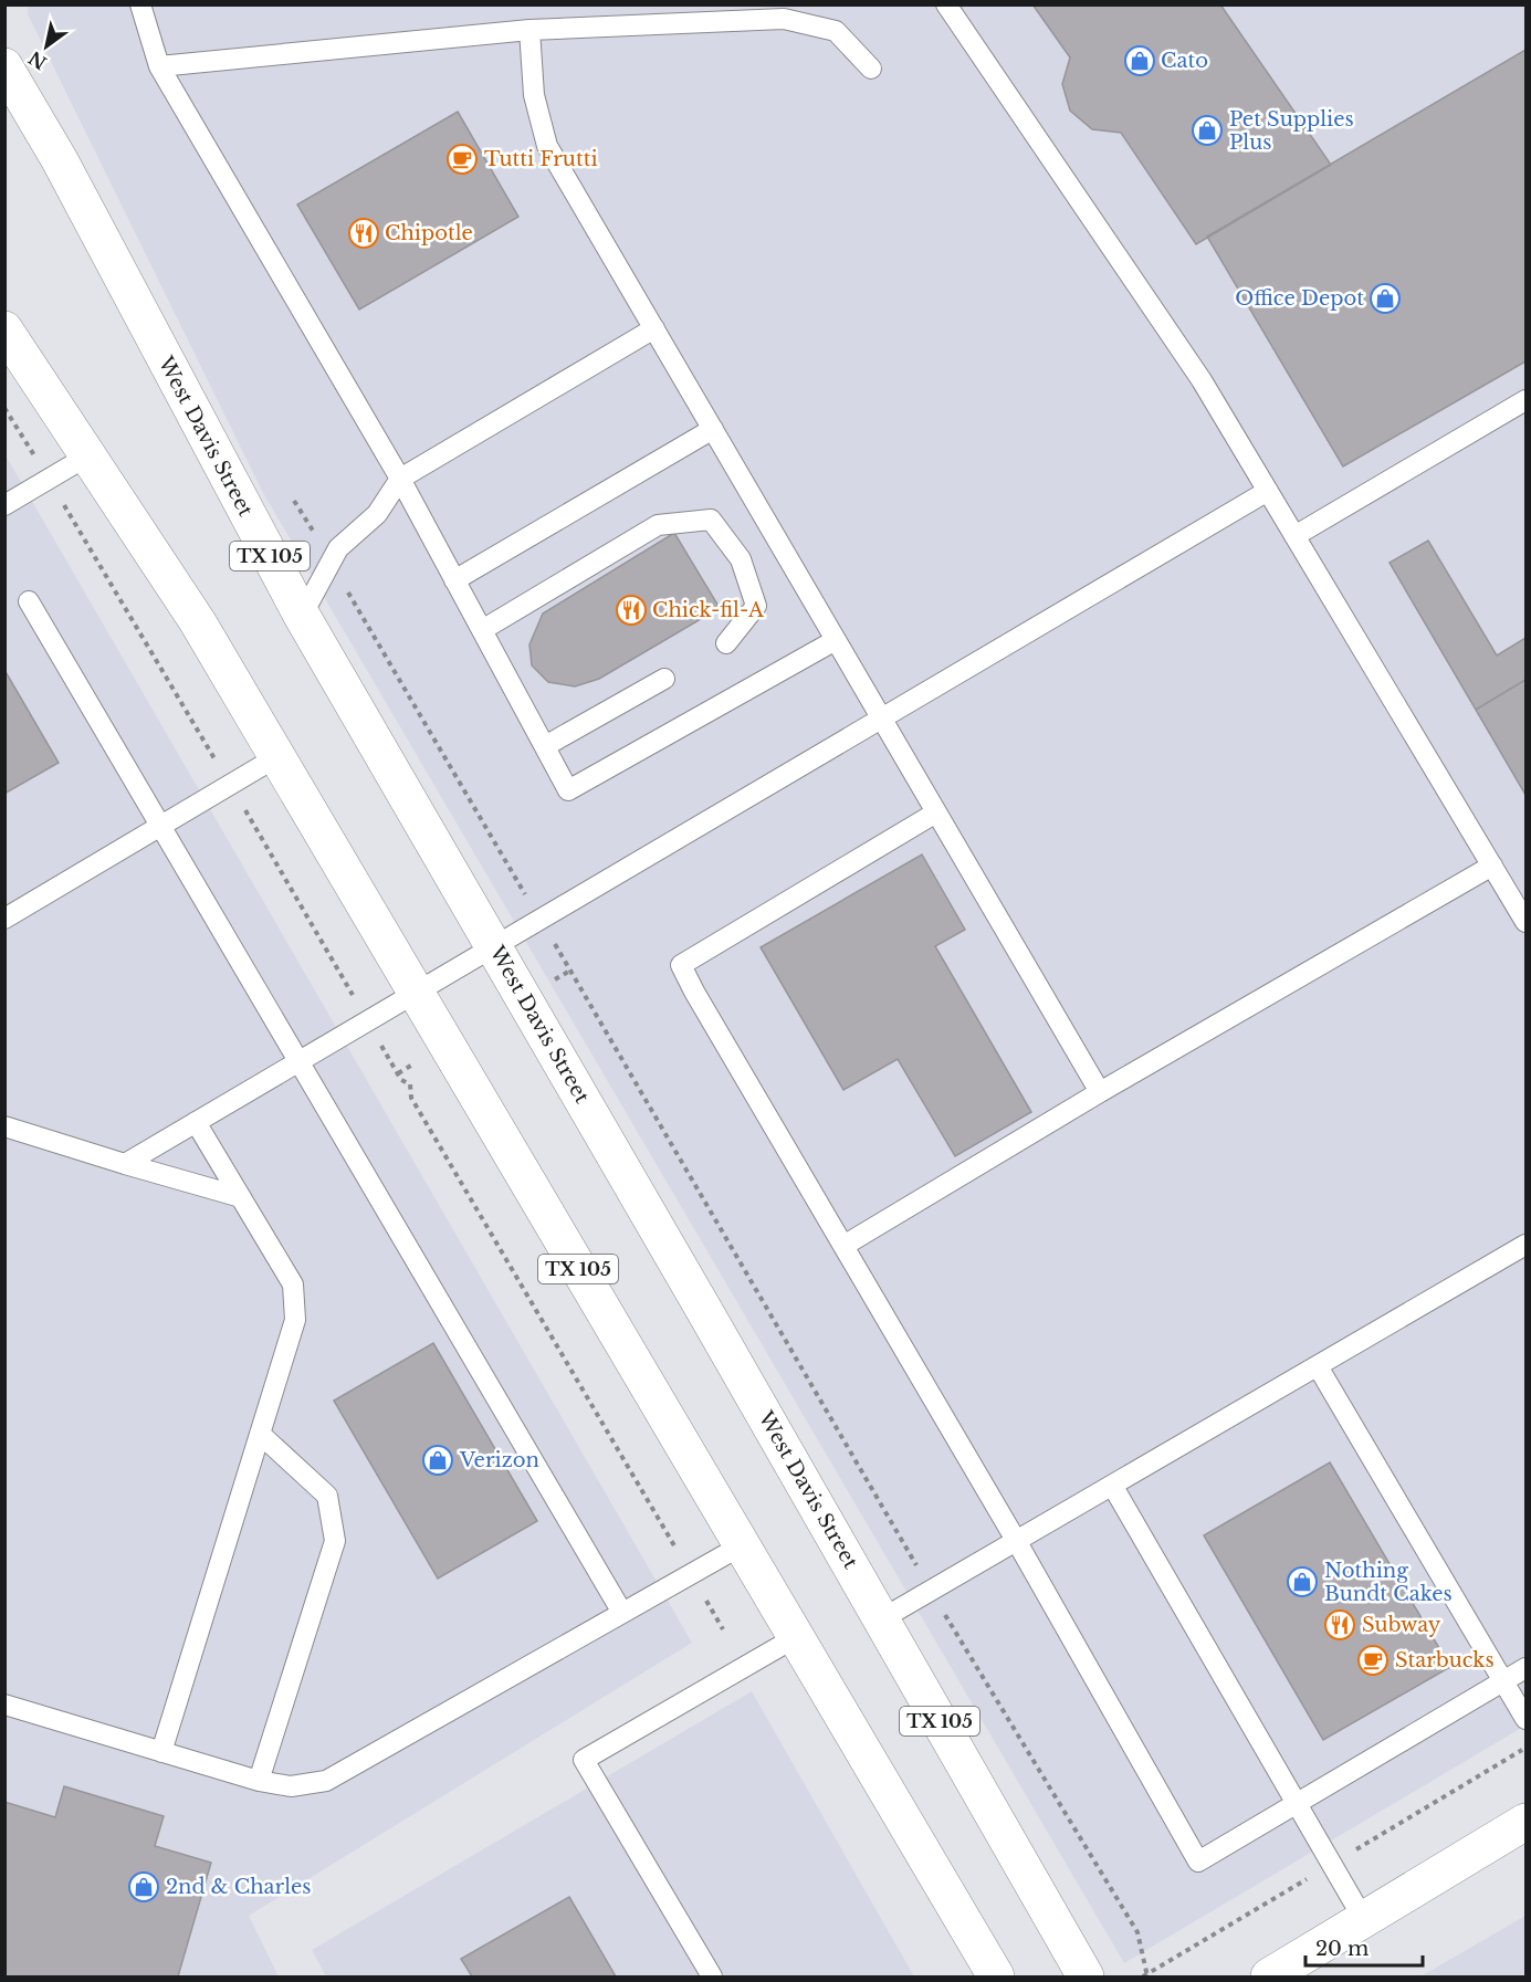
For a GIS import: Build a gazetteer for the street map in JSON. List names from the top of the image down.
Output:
{
  "streets": {
    "main road": ["West Davis Street", "TX 105"]
  },
  "places": {
    "shop": [
      "Cato",
      "Pet Supplies Plus",
      "Office Depot",
      "Verizon",
      "Nothing Bundt Cakes",
      "2nd & Charles"
    ],
    "cafe": ["Tutti Frutti", "Starbucks"],
    "restaurant": ["Chipotle", "Chick-fil-A", "Subway"]
  },
  "scale_bar": "20 m",
  "north": "bottom left"
}
